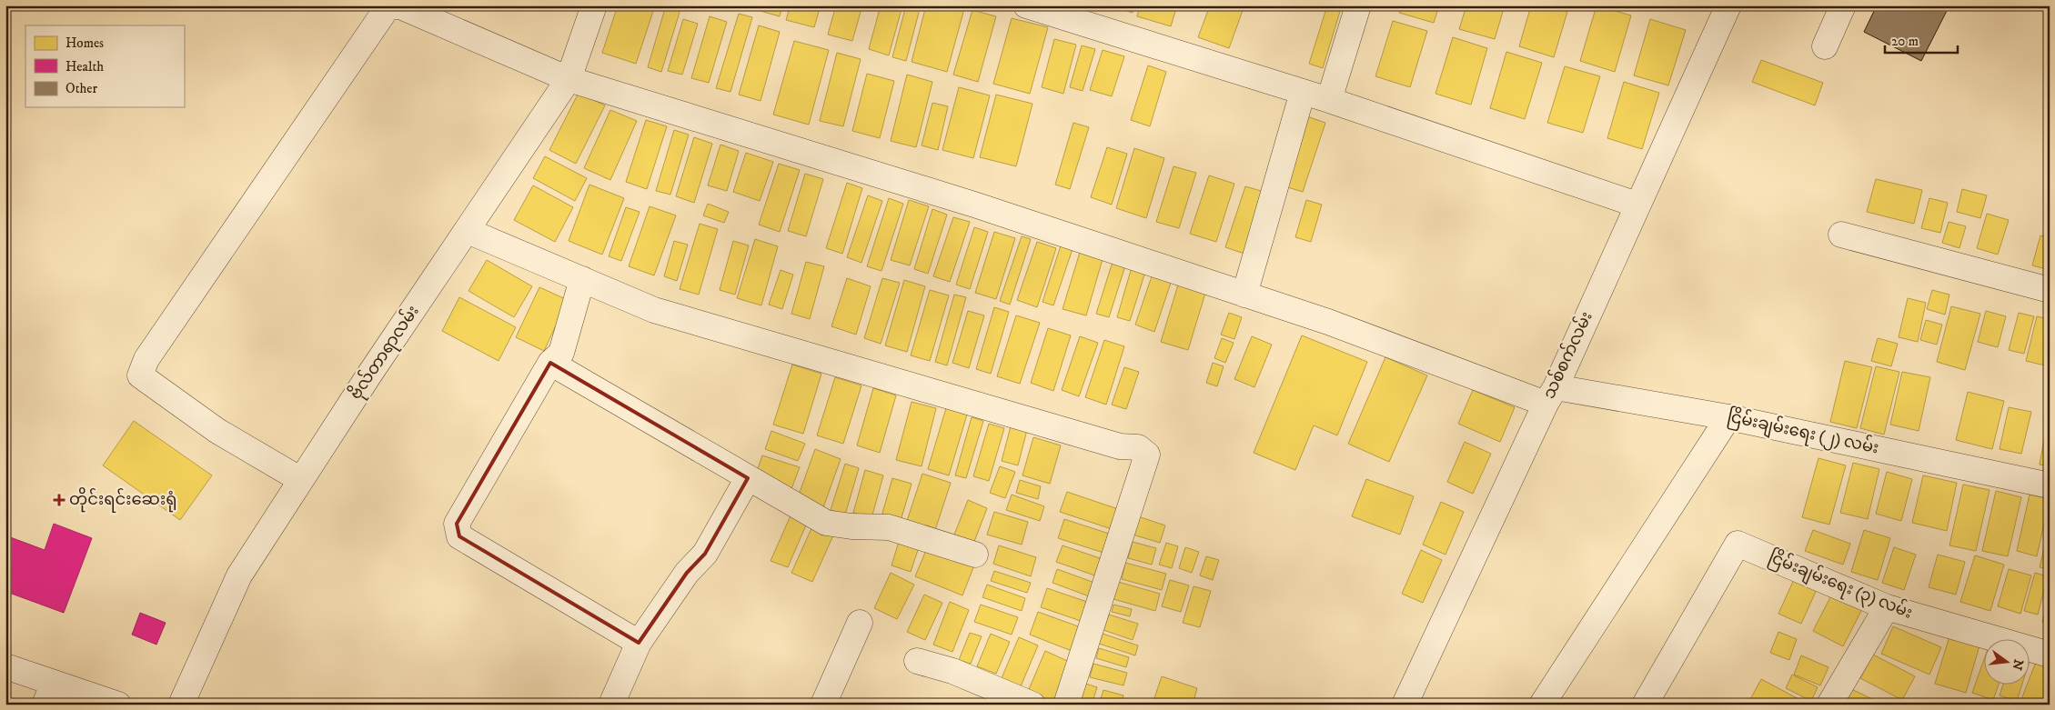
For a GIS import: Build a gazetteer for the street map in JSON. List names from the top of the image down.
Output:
{
  "streets": {
    "street": [
      "ဗိုလ်တာရာလမ်း",
      "သစ်စက်လမ်း",
      "ငြိမ်းချမ်းရေး (၂) လမ်း",
      "ငြိမ်းချမ်းရေး (၃) လမ်း"
    ]
  },
  "crossings": [
    ["ဗိုလ်တာရာလမ်း", "ငြိမ်းချမ်းရေး (၂) လမ်း"],
    ["သစ်စက်လမ်း", "ငြိမ်းချမ်းရေး (၂) လမ်း"]
  ],
  "places": {
    "health": ["တိုင်းရင်းဆေးရုံ"]
  },
  "legend": ["Homes", "Health", "Other"],
  "scale_bar": "20 m",
  "north": "right"
}
